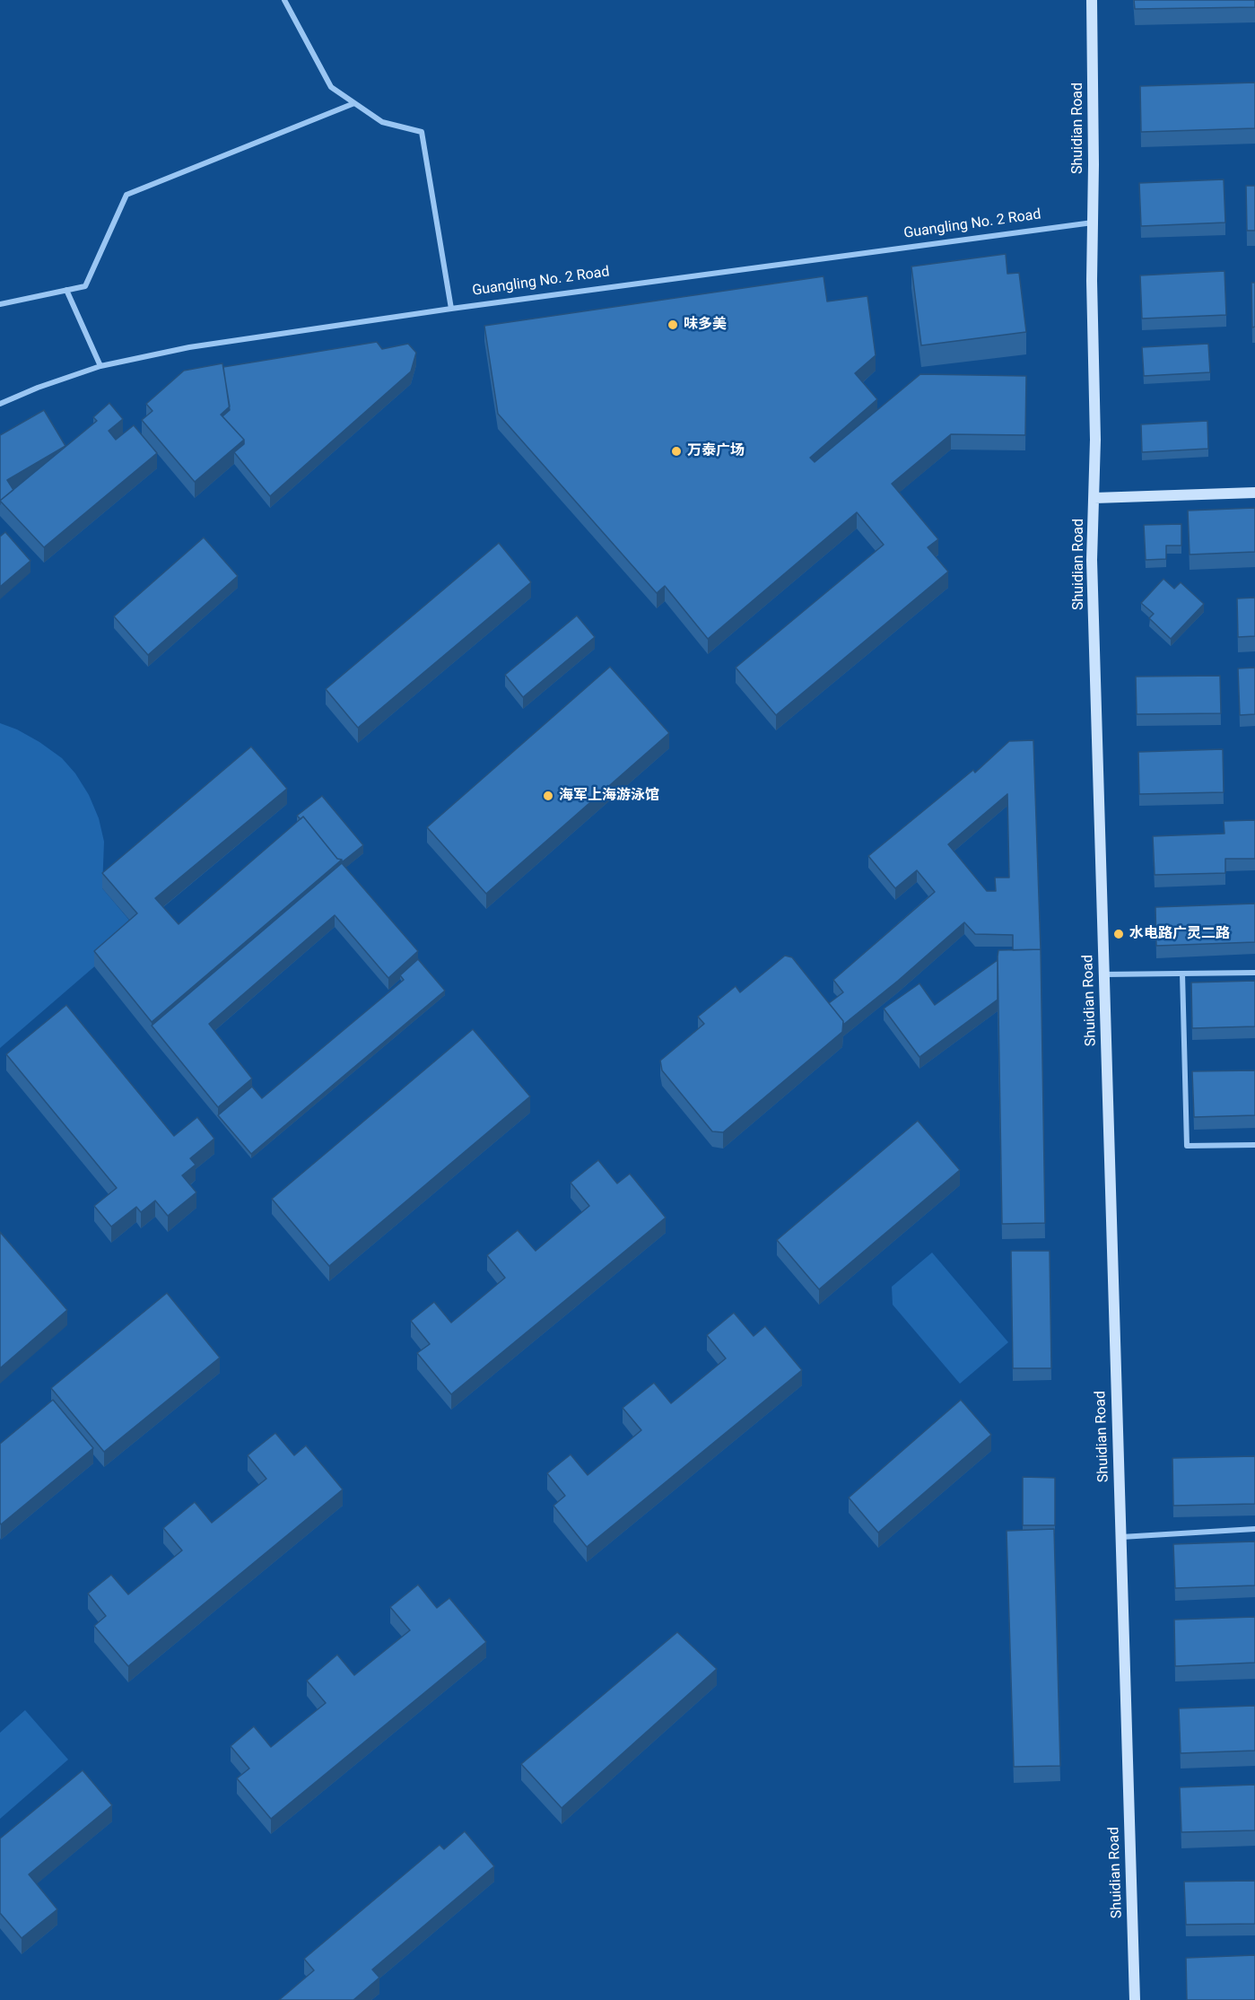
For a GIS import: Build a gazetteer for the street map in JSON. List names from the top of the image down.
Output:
{
  "streets": {
    "main road": ["Shuidian Road"],
    "street": ["Guangling No. 2 Road"]
  },
  "crossings": [
    ["Shuidian Road", "Guangling No. 2 Road"]
  ],
  "places": [
    "味多美",
    "万泰广场",
    "海军上海游泳馆",
    "水电路广灵二路"
  ]
}
